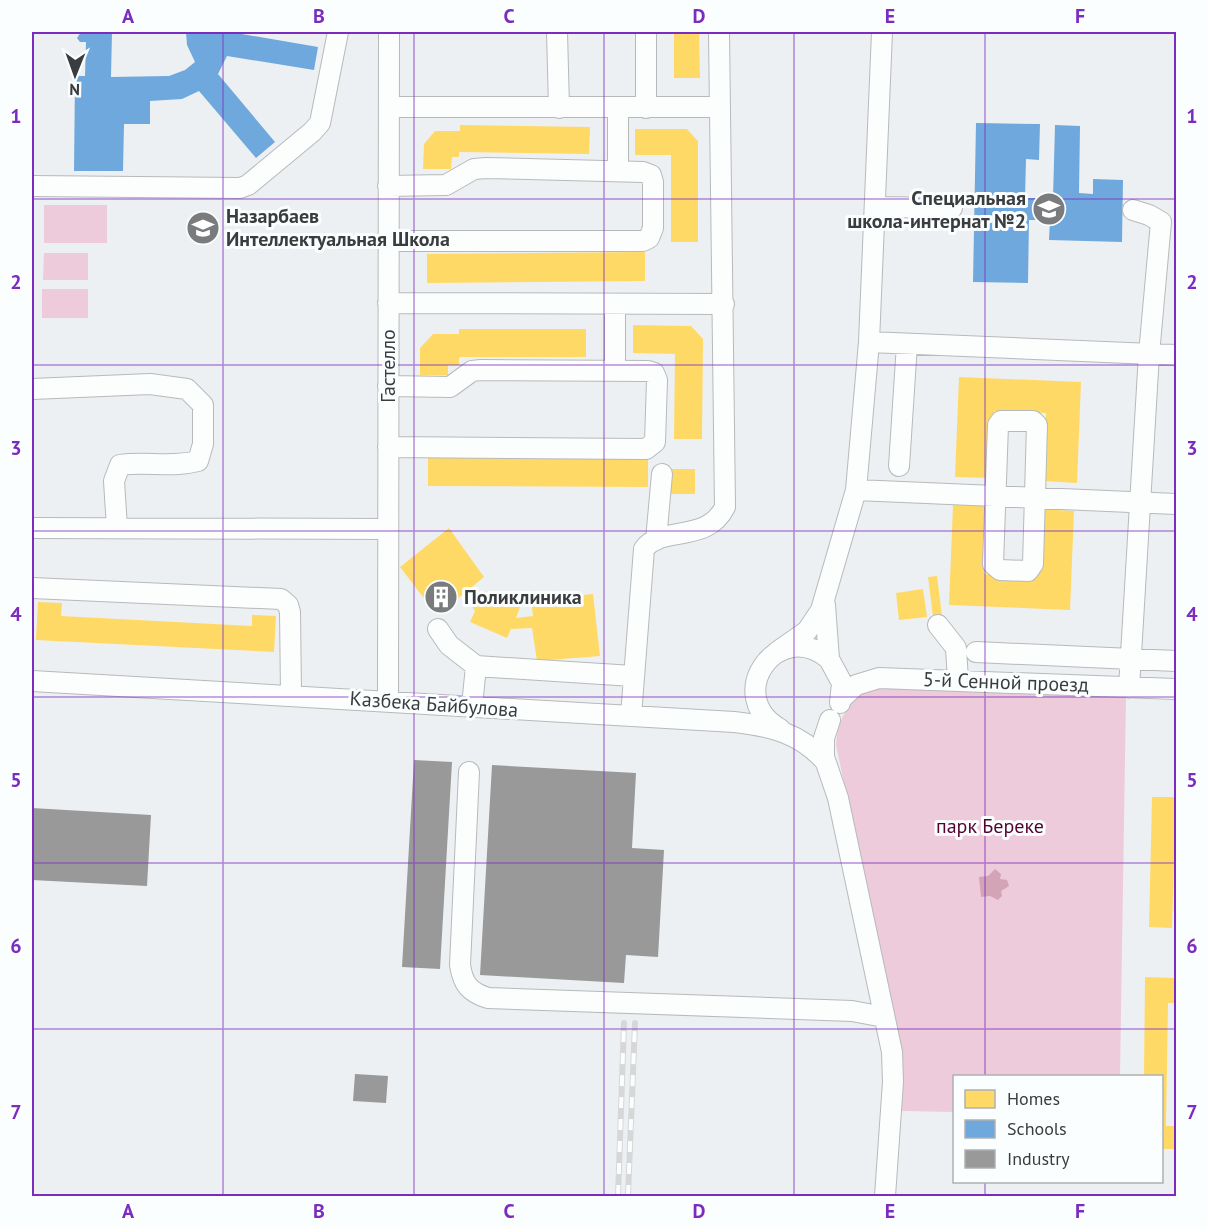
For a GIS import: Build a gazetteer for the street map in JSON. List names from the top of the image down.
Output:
{
  "streets": {
    "street": ["Гастелло", "5-й Сенной проезд", "Казбека Байбулова"]
  },
  "crossings": [
    ["Гастелло", "Казбека Байбулова"],
    ["5-й Сенной проезд", "Казбека Байбулова"]
  ],
  "parks": ["парк Береке"],
  "places": {
    "school or university": ["Специальная школа-интернат №2", "Назарбаев Интеллектуальная Школа"],
    "building": ["Поликлиника"]
  },
  "legend": ["Homes", "Schools", "Industry"],
  "north": "bottom",
  "grid": {
    "columns": [
      "A",
      "B",
      "C",
      "D",
      "E",
      "F"
    ],
    "rows": [
      "1",
      "2",
      "3",
      "4",
      "5",
      "6",
      "7"
    ]
  }
}
